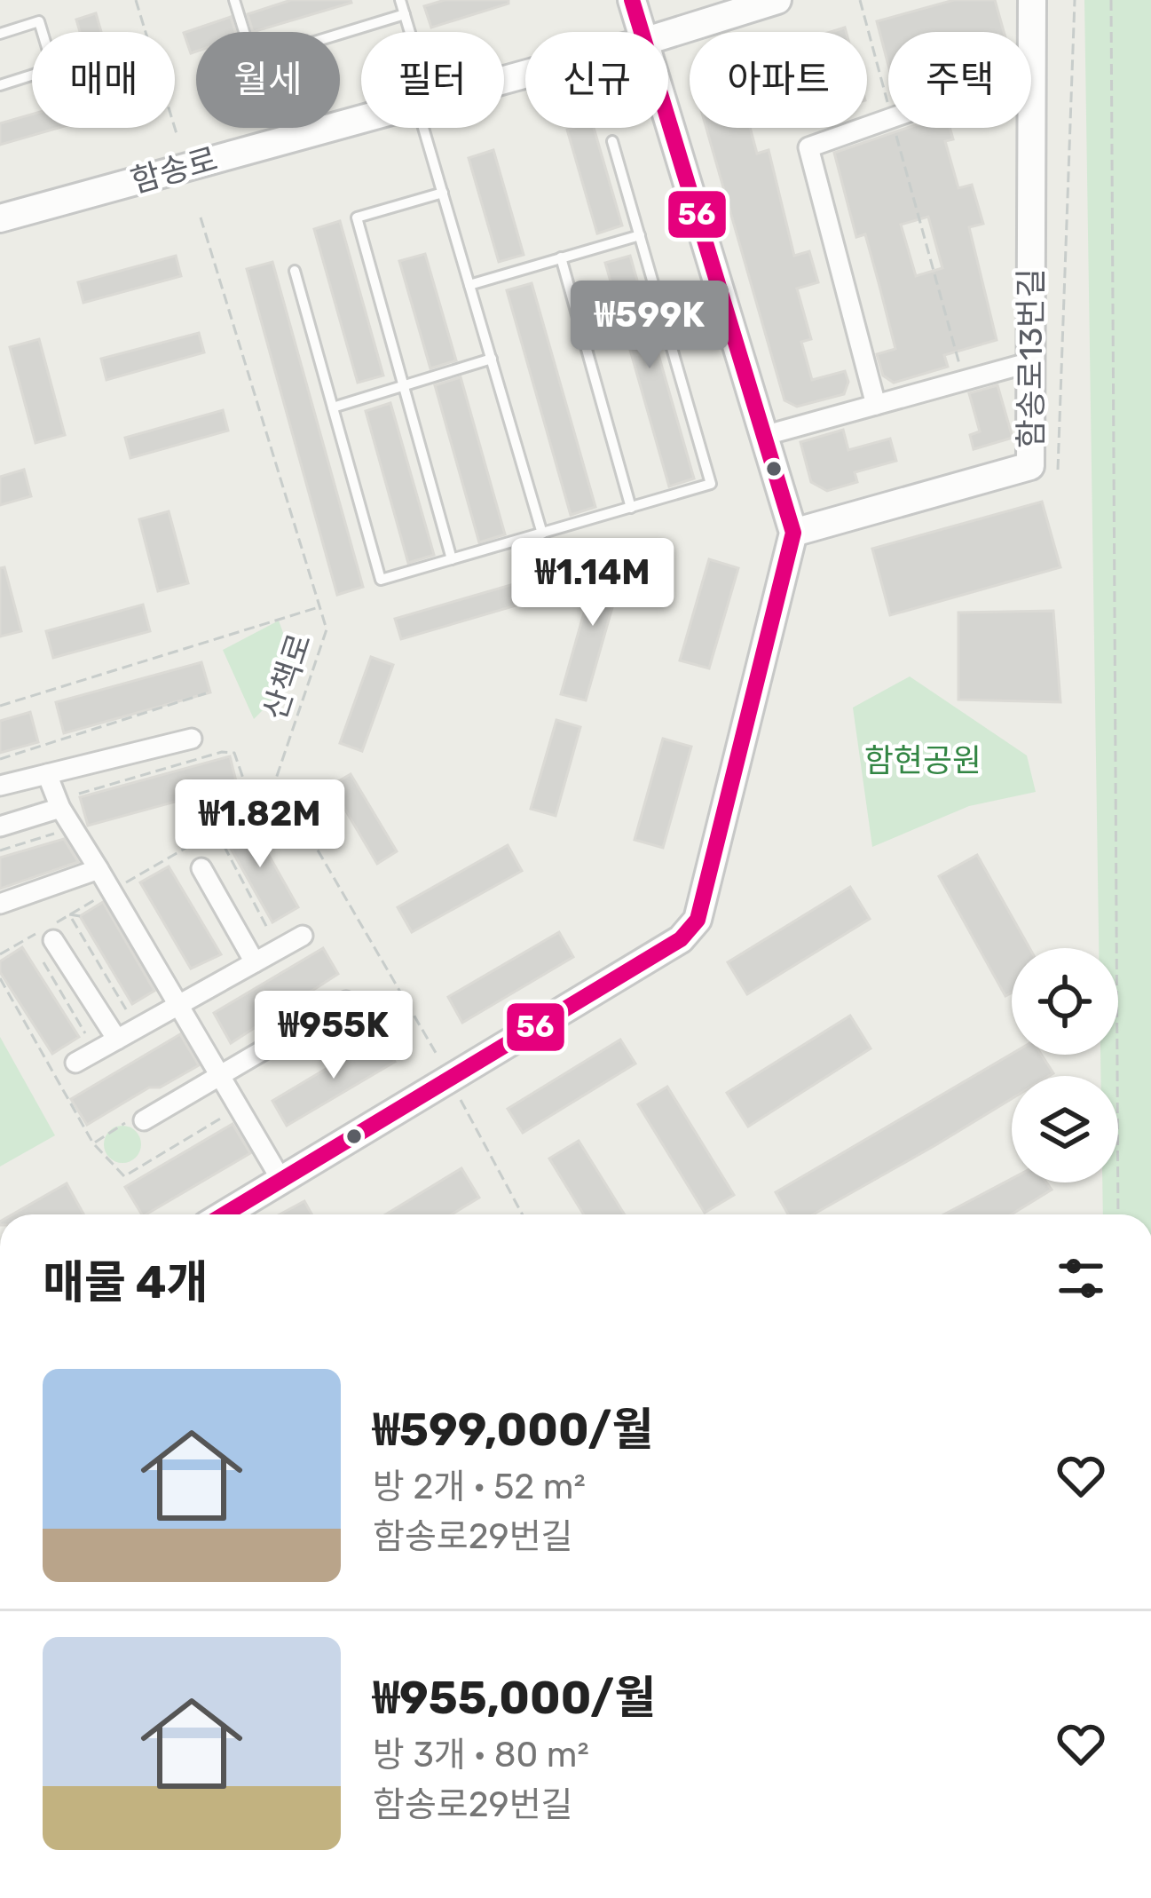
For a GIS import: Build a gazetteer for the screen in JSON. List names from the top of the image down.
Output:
{
  "streets": {
    "street": ["함송로", "함송로13번길"],
    "path": ["산책로"]
  },
  "parks": ["함현공원"],
  "lines": ["transit line 56"],
  "page": {
    "chip": [
      "매매",
      "월세",
      "필터",
      "신규",
      "아파트",
      "주택"
    ],
    "price": [
      "₩599K",
      "₩1.14M",
      "₩1.82M",
      "₩955K"
    ],
    "heading": "매물 4개",
    "list": [
      {
        "name": "₩599,000/월",
        "note": "방 2개 · 52 m² · 함송로29번길"
      },
      {
        "name": "₩955,000/월",
        "note": "방 3개 · 80 m² · 함송로29번길"
      }
    ]
  }
}
